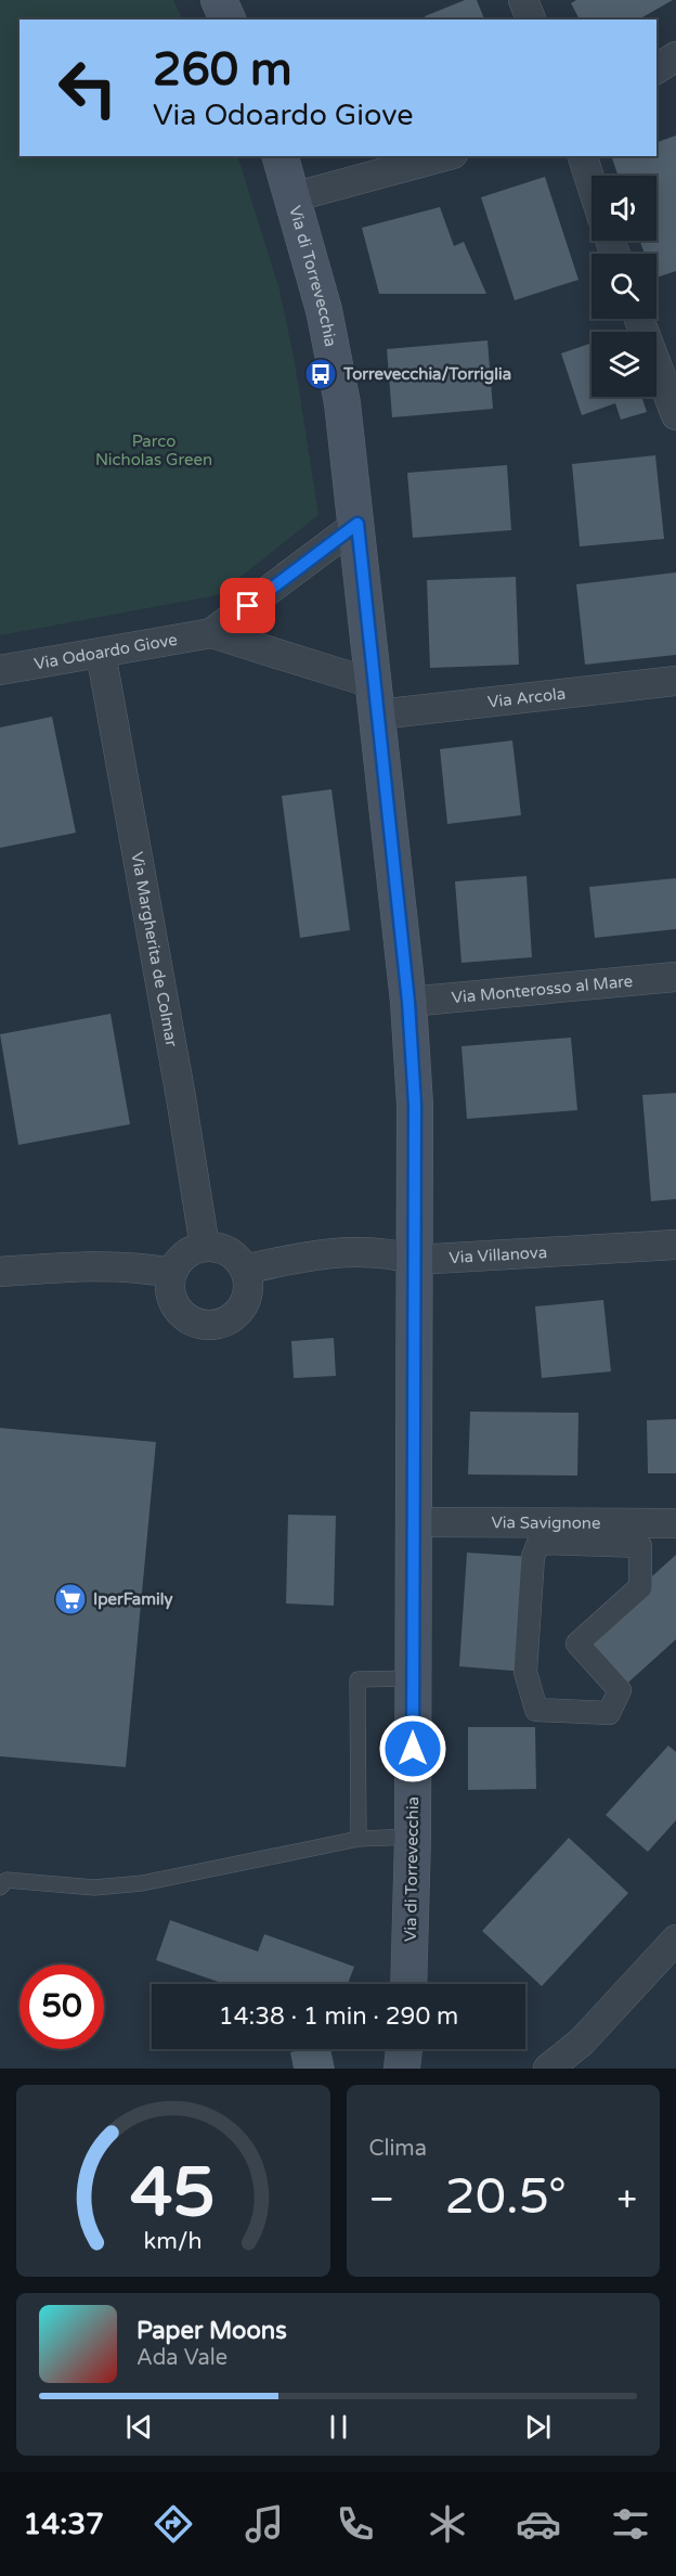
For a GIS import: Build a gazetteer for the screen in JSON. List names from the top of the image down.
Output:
{
  "streets": {
    "main road": ["Via di Torrevecchia"],
    "street": [
      "Via Odoardo Giove",
      "Via Arcola",
      "Via Margherita de Colmar",
      "Via Monterosso al Mare",
      "Via Villanova",
      "Via Savignone"
    ]
  },
  "crossings": [
    ["Via di Torrevecchia", "Via Odoardo Giove"],
    ["Via di Torrevecchia", "Via Arcola"],
    ["Via di Torrevecchia", "Via Monterosso al Mare"],
    ["Via di Torrevecchia", "Via Villanova"],
    ["Via di Torrevecchia", "Via Savignone"],
    ["Via Odoardo Giove", "Via Arcola"],
    ["Via Odoardo Giove", "Via Margherita de Colmar"],
    ["Via Margherita de Colmar", "Via Villanova"]
  ],
  "parks": ["Parco Nicholas Green"],
  "places": {
    "bus stop": ["Torrevecchia/Torriglia"],
    "supermarket": ["IperFamily"]
  },
  "page": {
    "turn": ["260 m", "Via Odoardo Giove"],
    "limit": "50",
    "trip": "14:38 · 1 min · 290 m",
    "tile": "Clima",
    "heat": ["−", "20.5°", "+"],
    "song": ["Paper Moons", "Ada Vale"],
    "tabs": "14:37",
    "gauge": ["45", "km/h"]
  }
}
